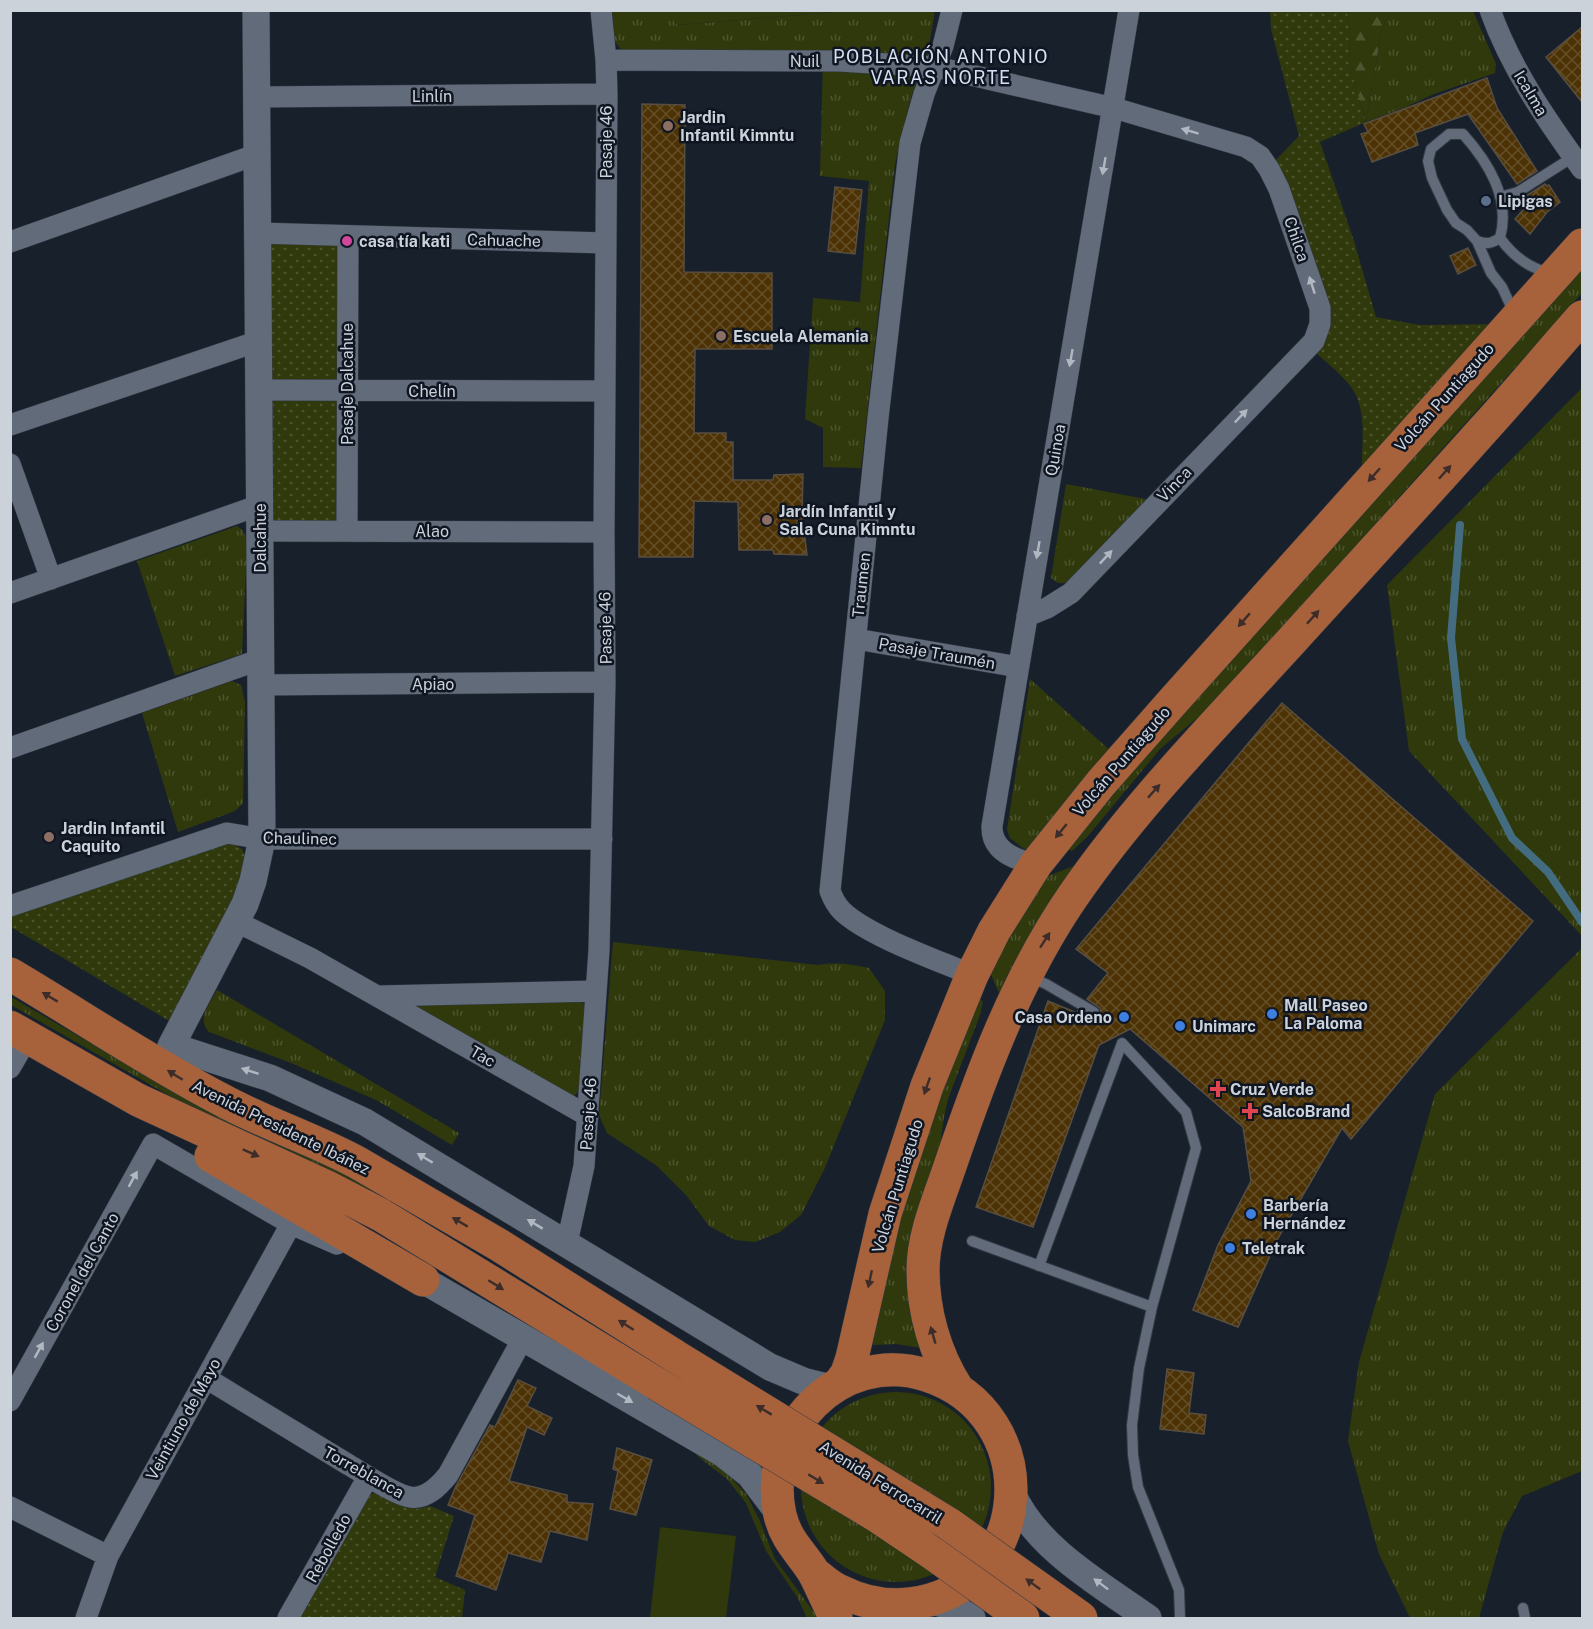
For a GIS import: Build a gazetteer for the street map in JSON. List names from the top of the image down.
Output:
{
  "streets": {
    "main road": ["Volcán Puntiagudo", "Avenida Presidente Ibáñez", "Avenida Ferrocarril"],
    "street": [
      "Nuil",
      "Icalma",
      "Linlín",
      "Pasaje 46",
      "Chilca",
      "Cahuache",
      "Pasaje Dalcahue",
      "Chelín",
      "Quinoa",
      "Vinca",
      "Alao",
      "Dalcahue",
      "Traumen",
      "Pasaje Traumén",
      "Apiao",
      "Chaulinec",
      "Tac",
      "Coronel del Canto",
      "Veintiuno de Mayo",
      "Torreblanca",
      "Rebolledo"
    ]
  },
  "crossings": [
    ["Nuil", "Pasaje 46"],
    ["Nuil", "Chilca"],
    ["Nuil", "Quinoa"],
    ["Nuil", "Traumen"],
    ["Linlín", "Pasaje 46"],
    ["Linlín", "Dalcahue"],
    ["Pasaje 46", "Cahuache"],
    ["Pasaje 46", "Chelín"],
    ["Pasaje 46", "Alao"],
    ["Pasaje 46", "Apiao"],
    ["Pasaje 46", "Chaulinec"],
    ["Pasaje 46", "Tac"],
    ["Pasaje 46", "Avenida Presidente Ibáñez"],
    ["Chilca", "Vinca"],
    ["Cahuache", "Pasaje Dalcahue"],
    ["Cahuache", "Dalcahue"],
    ["Pasaje Dalcahue", "Chelín"],
    ["Pasaje Dalcahue", "Alao"],
    ["Chelín", "Dalcahue"],
    ["Volcán Puntiagudo", "Quinoa"],
    ["Volcán Puntiagudo", "Traumen"],
    ["Volcán Puntiagudo", "Avenida Presidente Ibáñez"],
    ["Quinoa", "Vinca"],
    ["Quinoa", "Pasaje Traumén"],
    ["Alao", "Dalcahue"],
    ["Dalcahue", "Apiao"],
    ["Dalcahue", "Chaulinec"],
    ["Dalcahue", "Tac"],
    ["Dalcahue", "Avenida Presidente Ibáñez"],
    ["Traumen", "Pasaje Traumén"],
    ["Avenida Presidente Ibáñez", "Avenida Ferrocarril"],
    ["Coronel del Canto", "Veintiuno de Mayo"],
    ["Veintiuno de Mayo", "Torreblanca"],
    ["Torreblanca", "Rebolledo"]
  ],
  "one_way": ["Chilca", "Quinoa", "Vinca"],
  "districts": ["POBLACIÓN ANTONIO VARAS NORTE"],
  "places": {
    "other": [
      "Jardin Infantil Kimntu",
      "Lipigas",
      "casa tía kati",
      "Escuela Alemania",
      "Jardín Infantil y Sala Cuna Kimntu",
      "Jardin Infantil Caquito",
      "Mall Paseo La Paloma",
      "Casa Ordeno",
      "Unimarc",
      "Barbería Hernández",
      "Teletrak"
    ],
    "health": ["Cruz Verde", "SalcoBrand"]
  }
}
